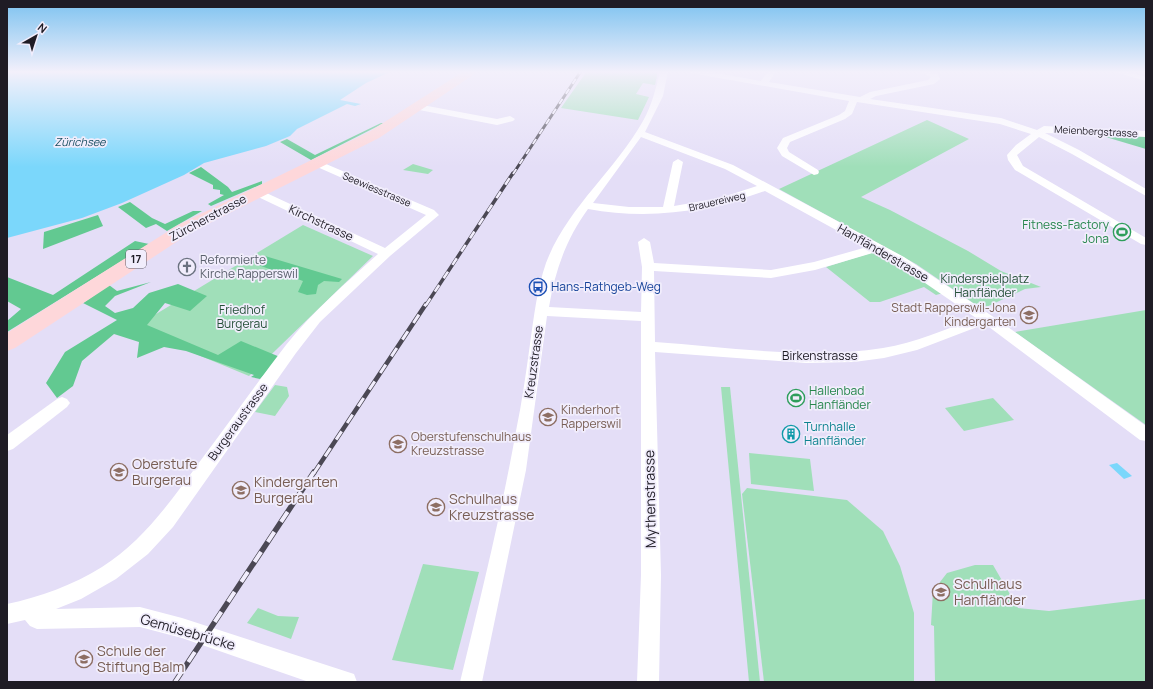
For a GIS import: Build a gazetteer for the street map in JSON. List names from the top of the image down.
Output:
{
  "streets": {
    "main road": ["Zürcherstrasse", "17"],
    "street": [
      "Meienbergstrasse",
      "Seewiesstrasse",
      "Brauereiweg",
      "Kirchstrasse",
      "Hanfländerstrasse",
      "Birkenstrasse",
      "Kreuzstrasse",
      "Burgeraustrasse",
      "Mythenstrasse",
      "Gemüsebrücke"
    ]
  },
  "crossings": [
    ["Seewiesstrasse", "Zürcherstrasse"],
    ["Seewiesstrasse", "Burgeraustrasse"],
    ["Brauereiweg", "Hanfländerstrasse"],
    ["Brauereiweg", "Kreuzstrasse"],
    ["Zürcherstrasse", "Kirchstrasse"],
    ["Kirchstrasse", "Burgeraustrasse"],
    ["Hanfländerstrasse", "Birkenstrasse"],
    ["Hanfländerstrasse", "Kreuzstrasse"],
    ["Birkenstrasse", "Mythenstrasse"],
    ["Burgeraustrasse", "Gemüsebrücke"]
  ],
  "water": ["Zürichsee"],
  "parks": ["Kinderspielplatz Hanfländer", "Friedhof Burgerau"],
  "places": {
    "sports": ["Fitness-Factory Jona", "Hallenbad Hanfländer"],
    "church": ["Reformierte Kirche Rapperswil"],
    "bus stop": ["Hans-Rathgeb-Weg"],
    "school or university": [
      "Stadt Rapperswil-Jona Kindergarten",
      "Kinderhort Rapperswil",
      "Oberstufenschulhaus Kreuzstrasse",
      "Oberstufe Burgerau",
      "Kindergarten Burgerau",
      "Schulhaus Kreuzstrasse",
      "Schulhaus Hanfländer",
      "Schule der Stiftung Balm"
    ],
    "building": ["Turnhalle Hanfländer"]
  },
  "north": "top right"
}
